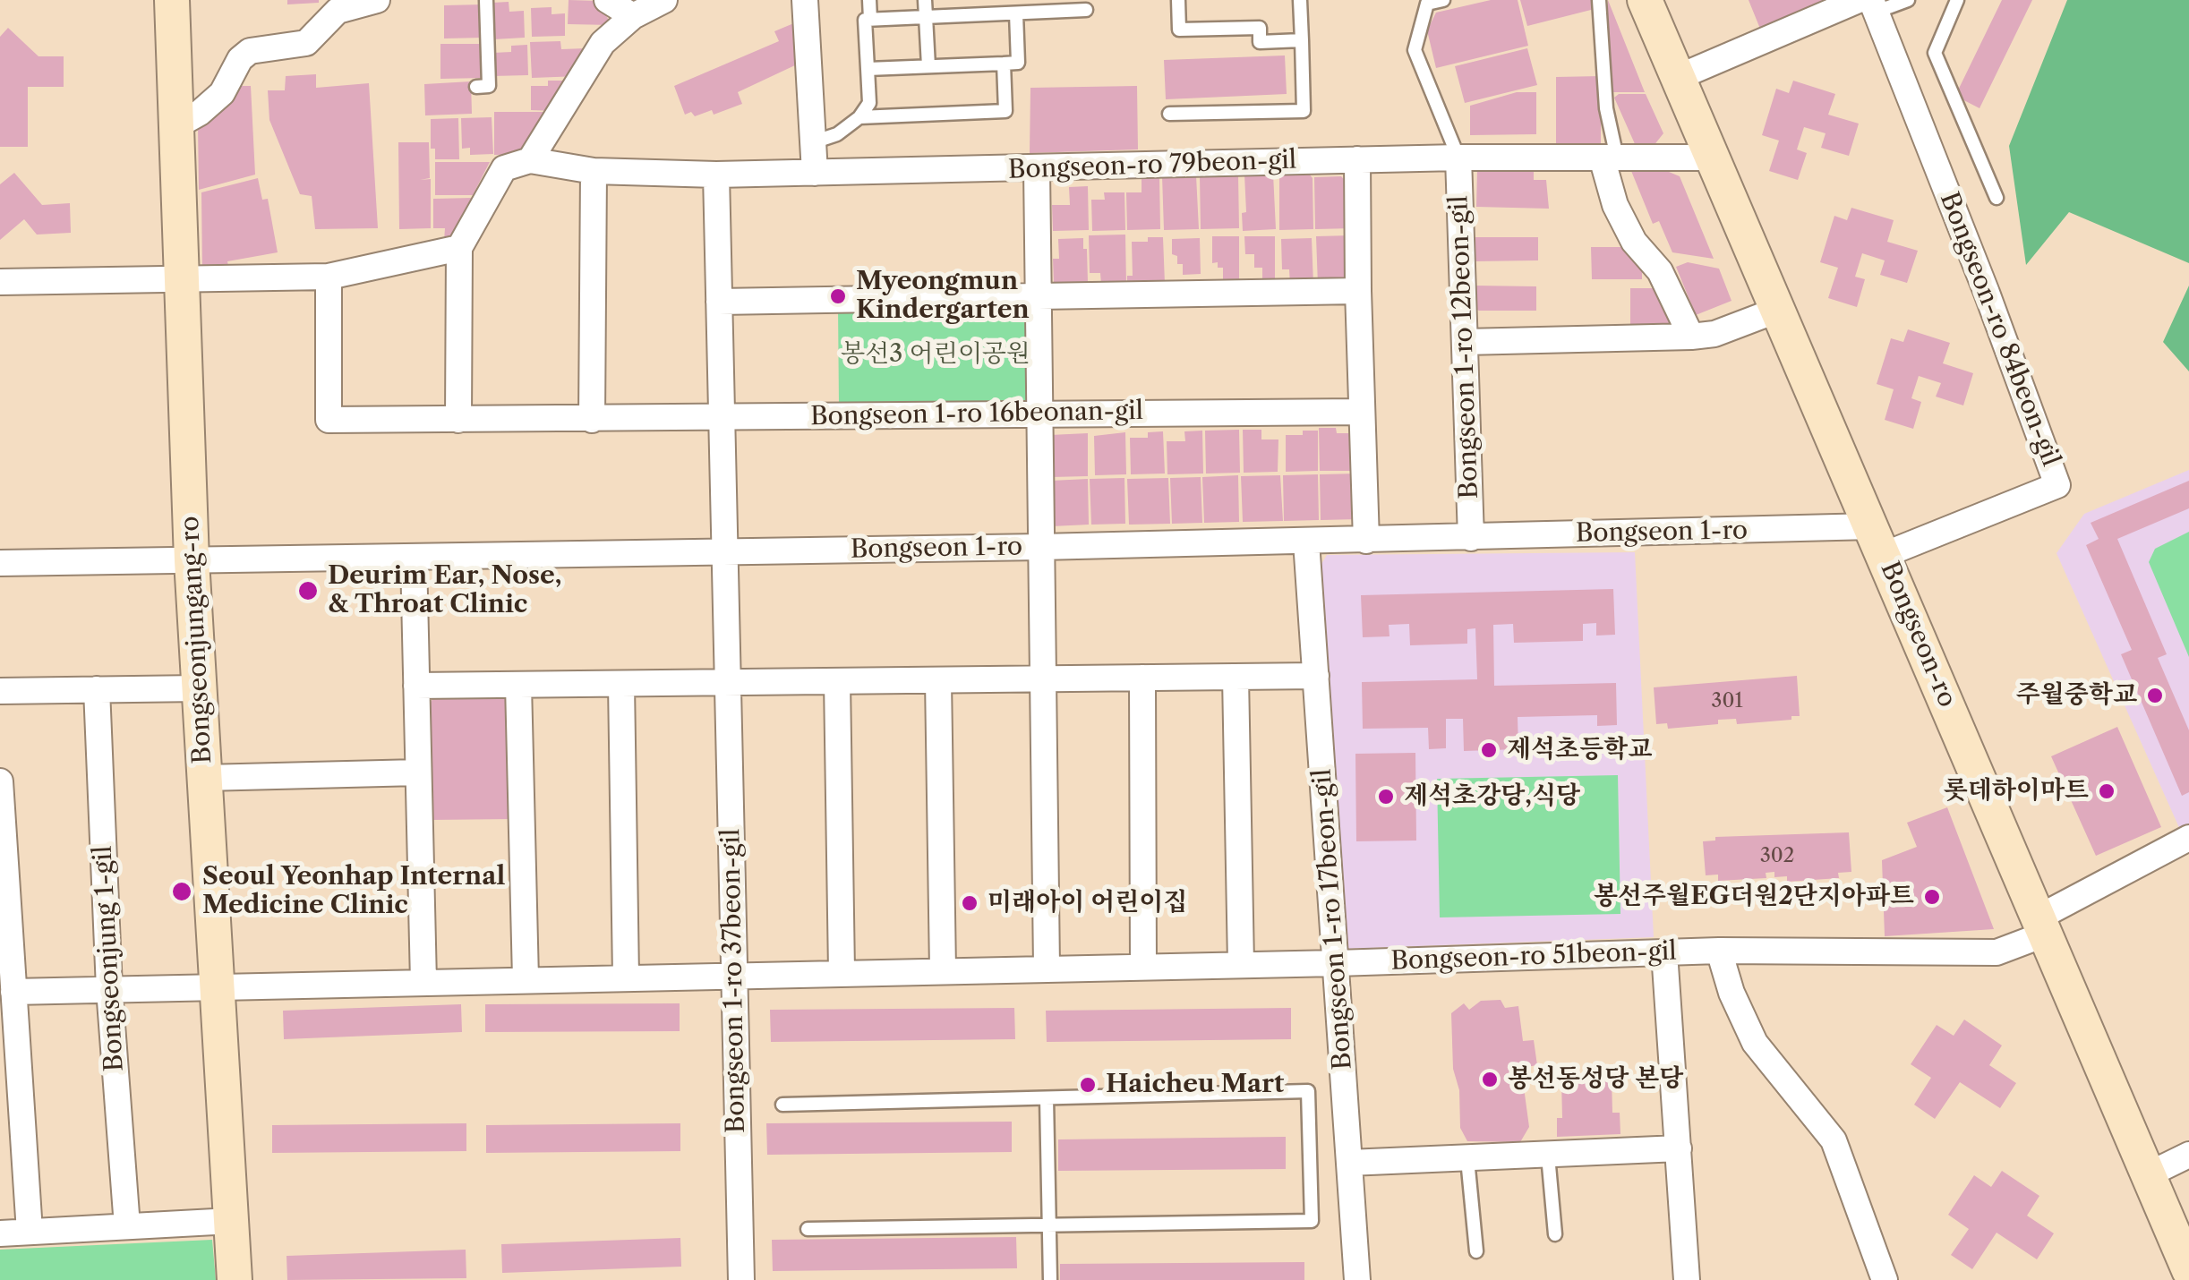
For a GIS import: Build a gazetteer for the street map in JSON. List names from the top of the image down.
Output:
{
  "streets": {
    "main road": ["Bongseon-ro", "Bongseonjungang-ro"],
    "street": [
      "Bongseon-ro 79beon-gil",
      "Bongseon-ro 84beon-gil",
      "Bongseon 1-ro 12beon-gil",
      "Bongseon 1-ro 16beonan-gil",
      "Bongseon 1-ro",
      "Bongseon 1-ro 17beon-gil",
      "Bongseon-ro 51beon-gil",
      "Bongseonjung 1-gil",
      "Bongseon 1-ro 37beon-gil"
    ]
  },
  "crossings": [
    ["Bongseon-ro 79beon-gil", "Bongseon 1-ro 12beon-gil"],
    ["Bongseon-ro 79beon-gil", "Bongseon-ro"],
    ["Bongseon-ro 79beon-gil", "Bongseon 1-ro 37beon-gil"],
    ["Bongseon-ro 84beon-gil", "Bongseon 1-ro"],
    ["Bongseon-ro 84beon-gil", "Bongseon-ro"],
    ["Bongseon 1-ro 12beon-gil", "Bongseon 1-ro"],
    ["Bongseon 1-ro 16beonan-gil", "Bongseon 1-ro 37beon-gil"],
    ["Bongseon 1-ro", "Bongseon-ro"],
    ["Bongseon 1-ro", "Bongseonjungang-ro"],
    ["Bongseon 1-ro", "Bongseon 1-ro 17beon-gil"],
    ["Bongseon 1-ro", "Bongseon 1-ro 37beon-gil"],
    ["Bongseon-ro", "Bongseon-ro 51beon-gil"],
    ["Bongseonjungang-ro", "Bongseon-ro 51beon-gil"],
    ["Bongseon 1-ro 17beon-gil", "Bongseon-ro 51beon-gil"],
    ["Bongseon-ro 51beon-gil", "Bongseonjung 1-gil"],
    ["Bongseon-ro 51beon-gil", "Bongseon 1-ro 37beon-gil"]
  ],
  "parks": ["봉선3 어린이공원"],
  "places": [
    "Myeongmun Kindergarten",
    "Deurim Ear, Nose, & Throat Clinic",
    "주월중학교",
    "제석초등학교",
    "롯데하이마트",
    "제석초강당,식당",
    "Seoul Yeonhap Internal Medicine Clinic",
    "봉선주월EG더원2단지아파트",
    "미래아이 어린이집",
    "봉선동성당 본당",
    "Haicheu Mart"
  ],
  "house_numbers": ["301", "302"]
}
